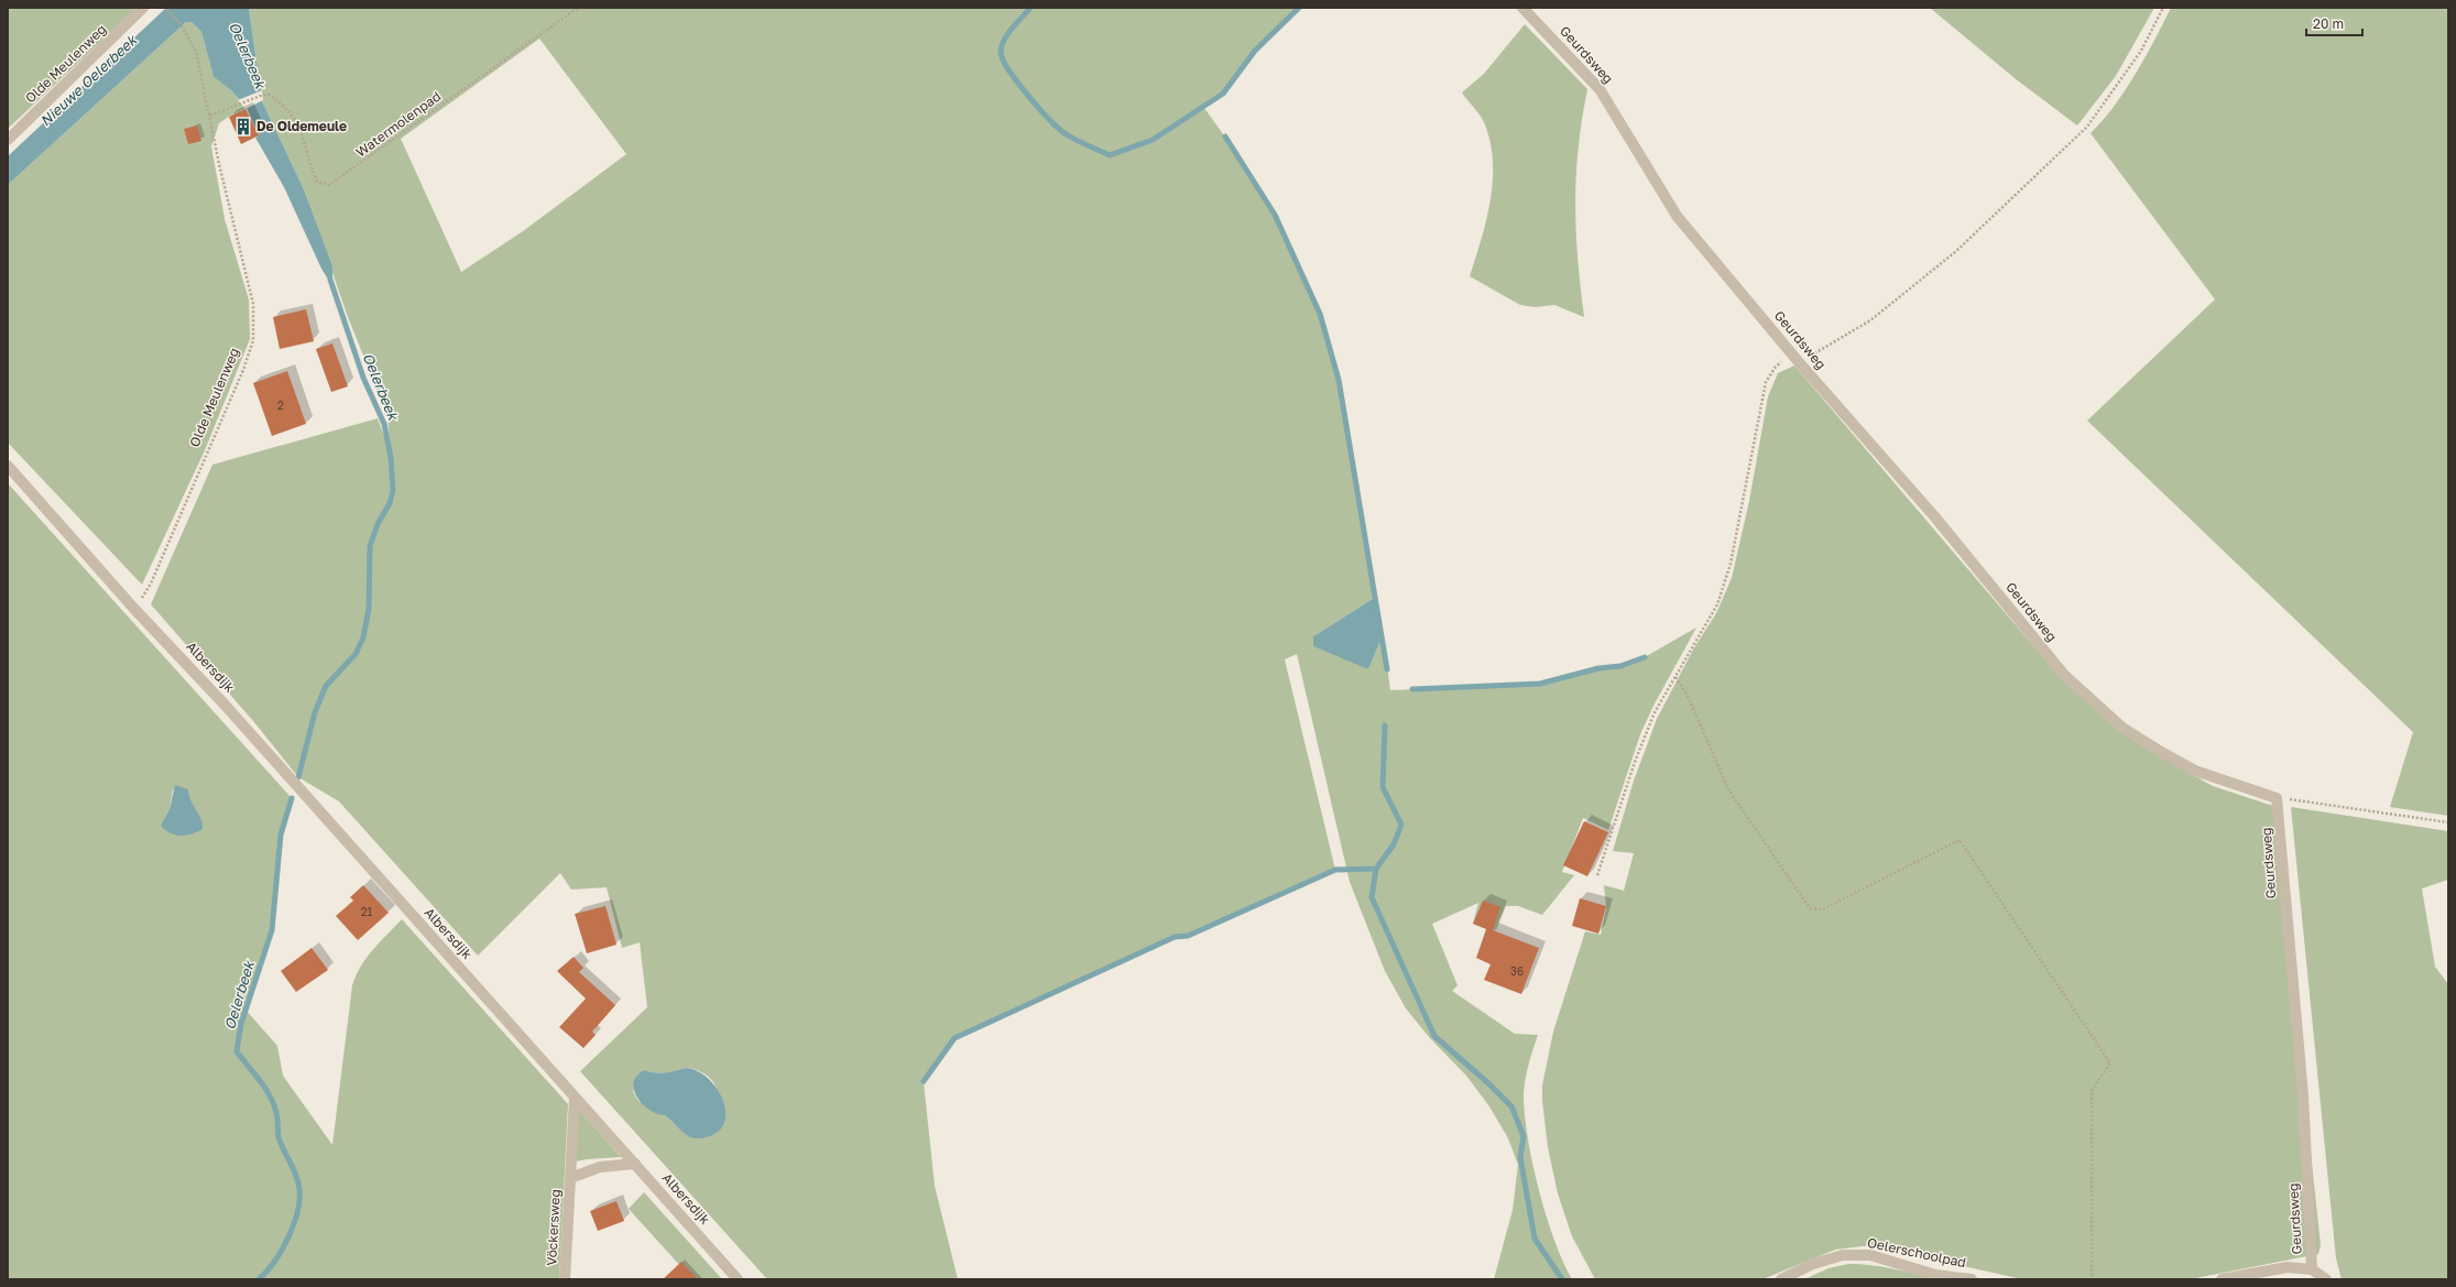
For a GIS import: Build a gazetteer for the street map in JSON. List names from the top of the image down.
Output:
{
  "streets": {
    "street": [
      "Geurdsweg",
      "Olde Meulenweg",
      "Albersdijk",
      "Vöckersweg",
      "Oelerschoolpad"
    ],
    "path": ["Watermolenpad"]
  },
  "crossings": [
    ["Olde Meulenweg", "Watermolenpad"],
    ["Olde Meulenweg", "Albersdijk"],
    ["Albersdijk", "Vöckersweg"]
  ],
  "water": ["Oelerbeek", "Nieuwe Oelerbeek"],
  "places": {
    "building": ["De Oldemeule"]
  },
  "house_numbers": ["2", "21", "36"],
  "scale_bar": "20 m"
}
